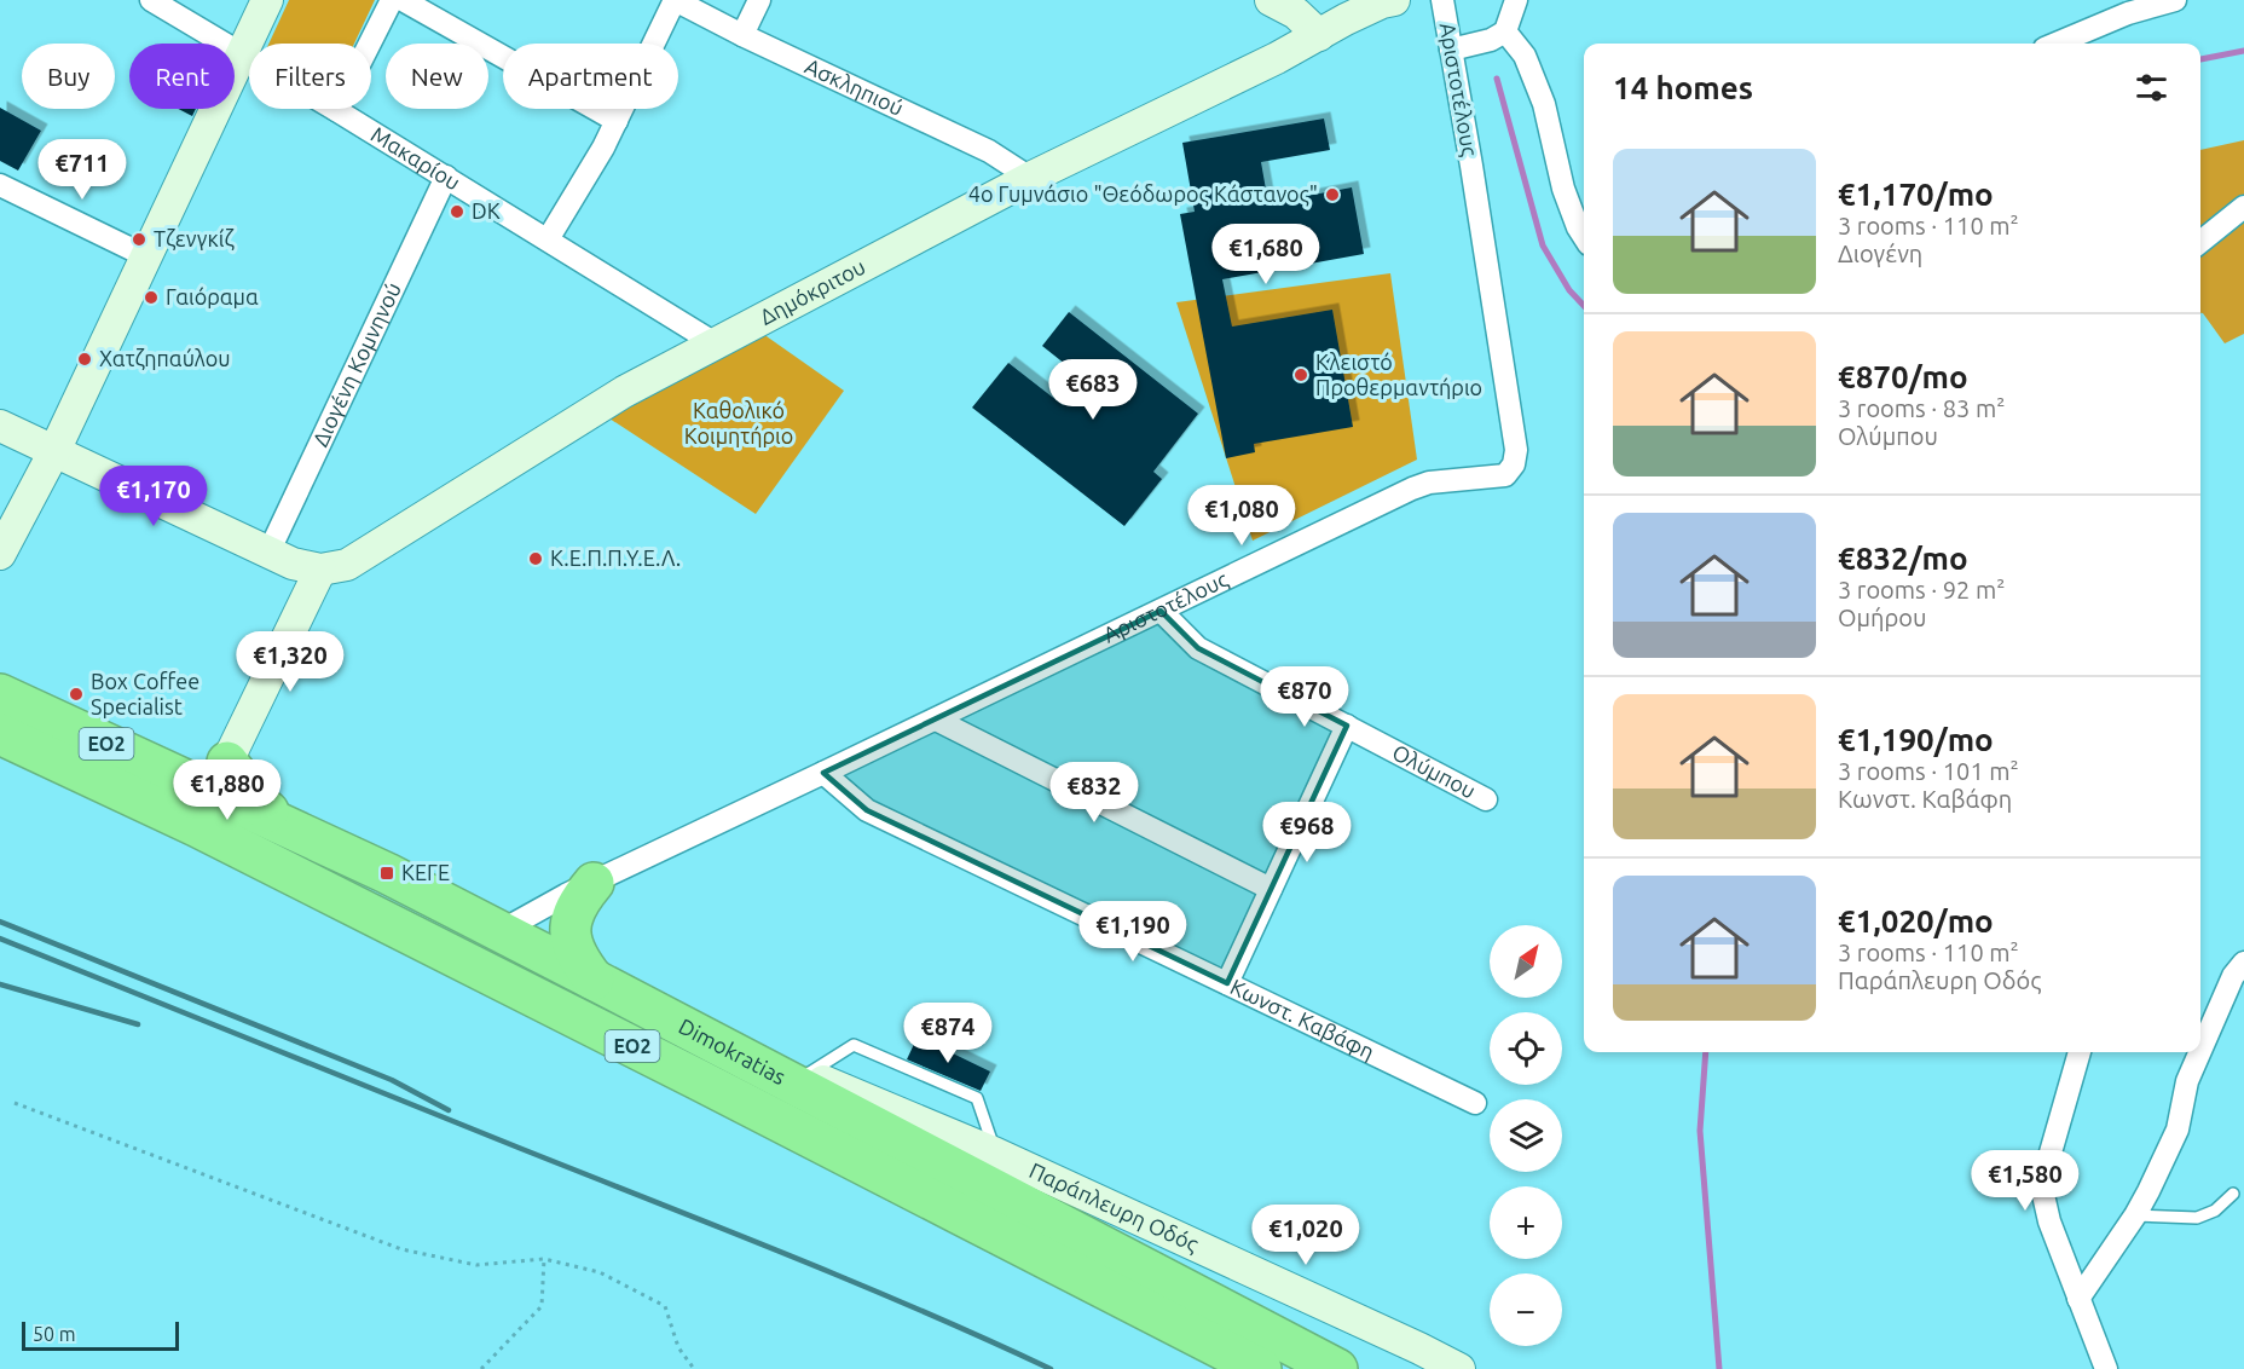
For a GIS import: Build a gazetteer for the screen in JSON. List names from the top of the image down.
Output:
{
  "streets": {
    "highway": ["ΕΟ2", "Dimokratias"],
    "street": [
      "Ασκληπιού",
      "Αριστοτέλους",
      "Μακαρίου",
      "Δημόκριτου",
      "Διογένη Κομνηνού",
      "Ολύμπου",
      "Κωνστ. Καβάφη",
      "Παράπλευρη Οδός"
    ]
  },
  "crossings": [
    ["Ασκληπιού", "Δημόκριτου"],
    ["Αριστοτέλους", "Ολύμπου"],
    ["Αριστοτέλους", "Κωνστ. Καβάφη"],
    ["Αριστοτέλους", "Dimokratias"],
    ["Μακαρίου", "Δημόκριτου"],
    ["Μακαρίου", "Διογένη Κομνηνού"]
  ],
  "parks": ["Καθολικό Κοιμητήριο"],
  "places": {
    "other": [
      "4ο Γυμνάσιο \"Θεόδωρος Κάστανος\"",
      "DK",
      "Τζενγκίζ",
      "Γαιόραμα",
      "Χατζηπαύλου",
      "Κλειστό Προθερμαντήριο",
      "Κ.Ε.Π.Π.Υ.Ε.Λ.",
      "Box Coffee Specialist"
    ],
    "transit": ["ΚΕΓΕ"]
  },
  "scale_bar": "50 m",
  "north": "top right",
  "page": {
    "chip": [
      "Buy",
      "Rent",
      "Filters",
      "New",
      "Apartment"
    ],
    "heading": "14 homes",
    "list": [
      {
        "name": "€1,170/mo",
        "note": "3 rooms · 110 m² · Διογένη"
      },
      {
        "name": "€870/mo",
        "note": "3 rooms · 83 m² · Ολύμπου"
      },
      {
        "name": "€832/mo",
        "note": "3 rooms · 92 m² · Ομήρου"
      },
      {
        "name": "€1,190/mo",
        "note": "3 rooms · 101 m² · Κωνστ. Καβάφη"
      },
      {
        "name": "€1,020/mo",
        "note": "3 rooms · 110 m² · Παράπλευρη Οδός"
      }
    ],
    "price": [
      "€711",
      "€1,680",
      "€683",
      "€1,170",
      "€1,080",
      "€1,320",
      "€870",
      "€1,880",
      "€832",
      "€968",
      "€1,190",
      "€874",
      "€1,580",
      "€1,020"
    ],
    "map_buttons": ["+", "−"],
    "scale": "50 m"
  }
}
